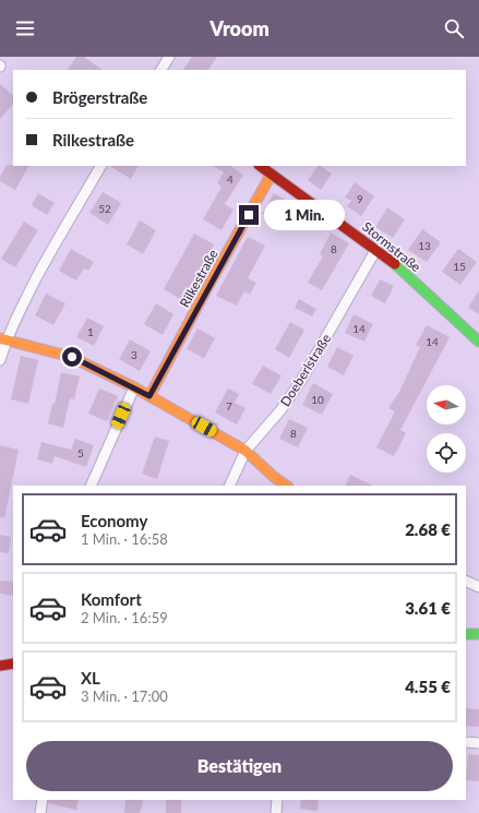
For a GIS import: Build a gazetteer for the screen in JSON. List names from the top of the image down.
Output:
{
  "streets": {
    "street": ["Stormstraße", "Rilkestraße", "Doeberlstraße"]
  },
  "crossings": [
    ["Stormstraße", "Rilkestraße"],
    ["Stormstraße", "Doeberlstraße"]
  ],
  "house_numbers": [
    "4",
    "9",
    "52",
    "13",
    "8",
    "15",
    "14",
    "1",
    "14",
    "3",
    "10",
    "7",
    "8",
    "5"
  ],
  "north": "left",
  "page": {
    "header": "Vroom",
    "banner": ["Brögerstraße", "Rilkestraße"],
    "bubble": "1 Min.",
    "list": [
      {
        "name": "Economy",
        "note": "1 Min. · 16:58",
        "value": "2.68 €"
      },
      {
        "name": "Komfort",
        "note": "2 Min. · 16:59",
        "value": "3.61 €"
      },
      {
        "name": "XL",
        "note": "3 Min. · 17:00",
        "value": "4.55 €"
      }
    ],
    "buttons": "Bestätigen"
  }
}
